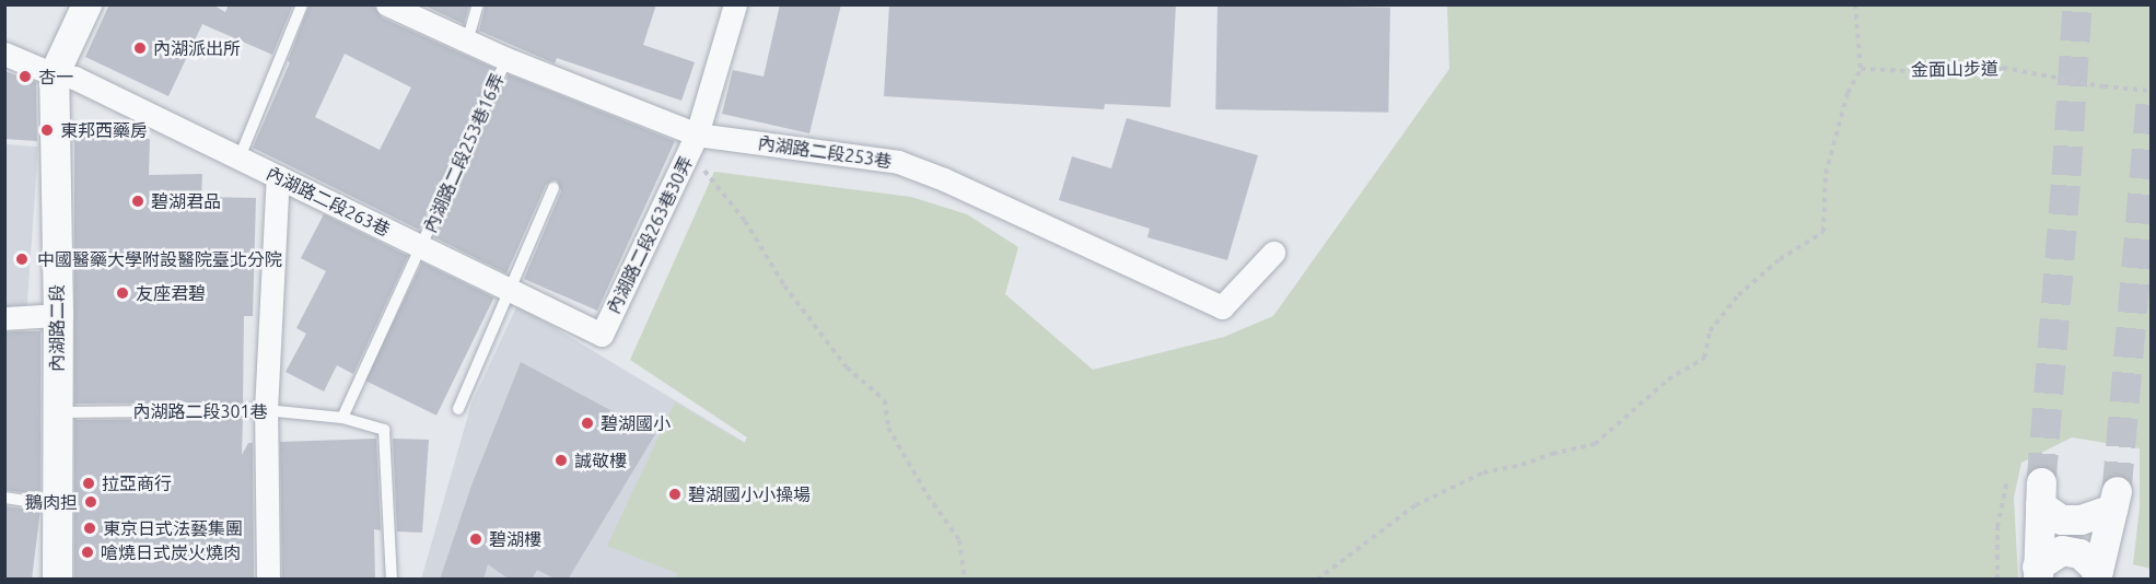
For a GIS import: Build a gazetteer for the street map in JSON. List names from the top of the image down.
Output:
{
  "streets": {
    "street": [
      "內湖路二段253巷",
      "內湖路二段263巷",
      "內湖路二段263巷30弄",
      "內湖路二段"
    ],
    "lane": ["內湖路二段253巷16弄", "內湖路二段301巷"],
    "path": ["金面山步道"]
  },
  "crossings": [
    ["內湖路二段253巷", "內湖路二段253巷16弄"],
    ["內湖路二段253巷", "內湖路二段263巷30弄"],
    ["內湖路二段253巷16弄", "內湖路二段263巷"],
    ["內湖路二段253巷16弄", "內湖路二段301巷"],
    ["內湖路二段263巷", "內湖路二段263巷30弄"],
    ["內湖路二段263巷", "內湖路二段"],
    ["內湖路二段", "內湖路二段301巷"]
  ],
  "places": [
    "內湖派出所",
    "杏一",
    "東邦西藥房",
    "碧湖君品",
    "中國醫藥大學附設醫院臺北分院",
    "友座君碧",
    "碧湖國小",
    "誠敬樓",
    "拉亞商行",
    "碧湖國小小操場",
    "鵝肉担",
    "東京日式法藝集團",
    "碧湖樓",
    "嗆燒日式炭火燒肉"
  ]
}
